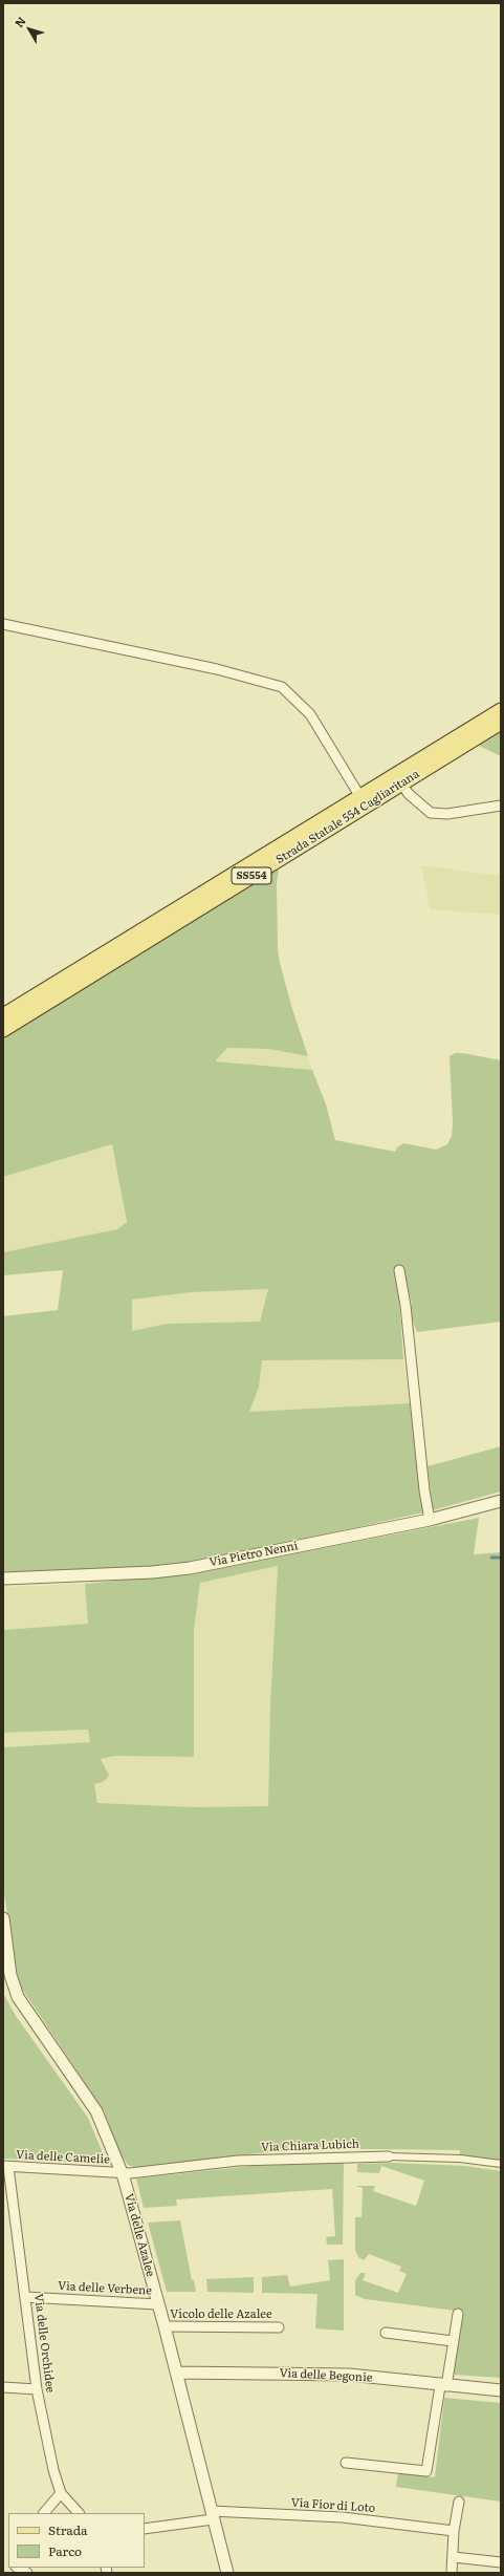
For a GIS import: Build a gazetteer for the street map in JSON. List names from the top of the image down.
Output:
{
  "streets": {
    "main road": ["Strada Statale 554 Cagliaritana", "SS554"],
    "street": [
      "Via Pietro Nenni",
      "Via Chiara Lubich",
      "Via delle Camelie",
      "Via delle Azalee",
      "Via delle Verbene",
      "Vicolo delle Azalee",
      "Via delle Orchidee",
      "Via delle Begonie",
      "Via Fior di Loto"
    ]
  },
  "crossings": [
    ["Via Chiara Lubich", "Via delle Camelie"],
    ["Via Chiara Lubich", "Via delle Azalee"],
    ["Via delle Camelie", "Via delle Azalee"],
    ["Via delle Camelie", "Via delle Orchidee"],
    ["Via delle Azalee", "Via delle Verbene"],
    ["Via delle Azalee", "Vicolo delle Azalee"],
    ["Via delle Azalee", "Via delle Begonie"],
    ["Via delle Azalee", "Via Fior di Loto"],
    ["Via delle Verbene", "Via delle Orchidee"]
  ],
  "legend": ["Strada", "Parco"],
  "north": "top left"
}
